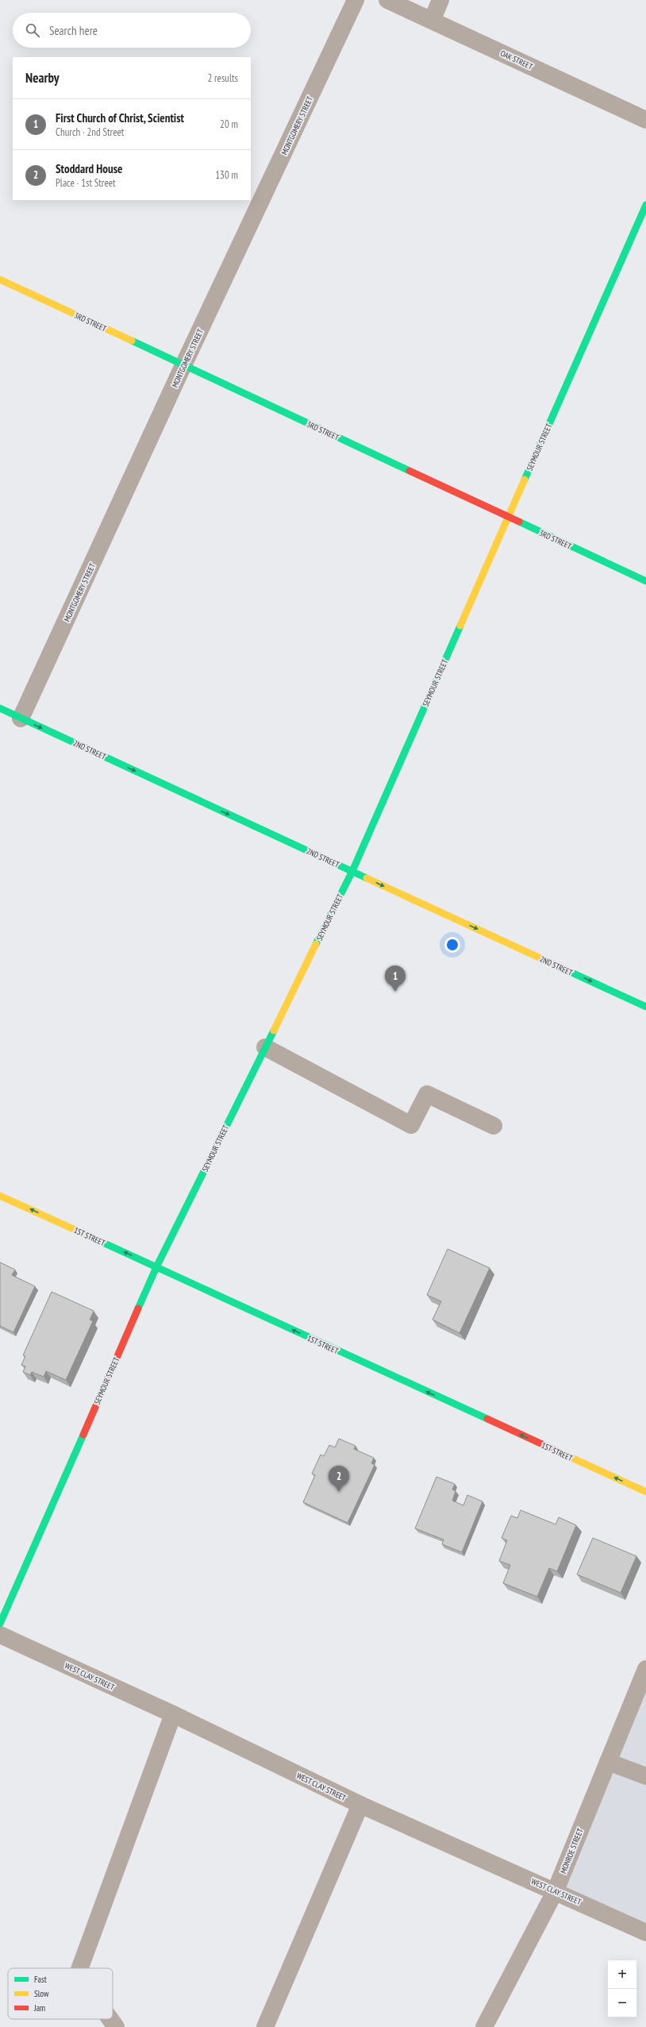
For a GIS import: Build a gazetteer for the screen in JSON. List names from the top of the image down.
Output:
{
  "streets": {
    "street": [
      "OAK STREET",
      "MONTGOMERY STREET",
      "3RD STREET",
      "SEYMOUR STREET",
      "2ND STREET",
      "1ST STREET",
      "WEST CLAY STREET",
      "MONROE STREET"
    ]
  },
  "crossings": [
    ["MONTGOMERY STREET", "3RD STREET"],
    ["MONTGOMERY STREET", "2ND STREET"],
    ["3RD STREET", "SEYMOUR STREET"],
    ["SEYMOUR STREET", "2ND STREET"],
    ["SEYMOUR STREET", "1ST STREET"],
    ["WEST CLAY STREET", "MONROE STREET"]
  ],
  "one_way": ["2ND STREET", "1ST STREET"],
  "legend": ["Fast", "Slow", "Jam"],
  "page": {
    "search": "Search here",
    "heading": ["Nearby", "2 results"],
    "list": [
      {
        "mark": "1",
        "name": "First Church of Christ, Scientist",
        "note": "Church · 2nd Street",
        "value": "20 m"
      },
      {
        "mark": "2",
        "name": "Stoddard House",
        "note": "Place · 1st Street",
        "value": "130 m"
      }
    ],
    "pins": ["1", "2"],
    "map_buttons": ["+", "−"]
  }
}
